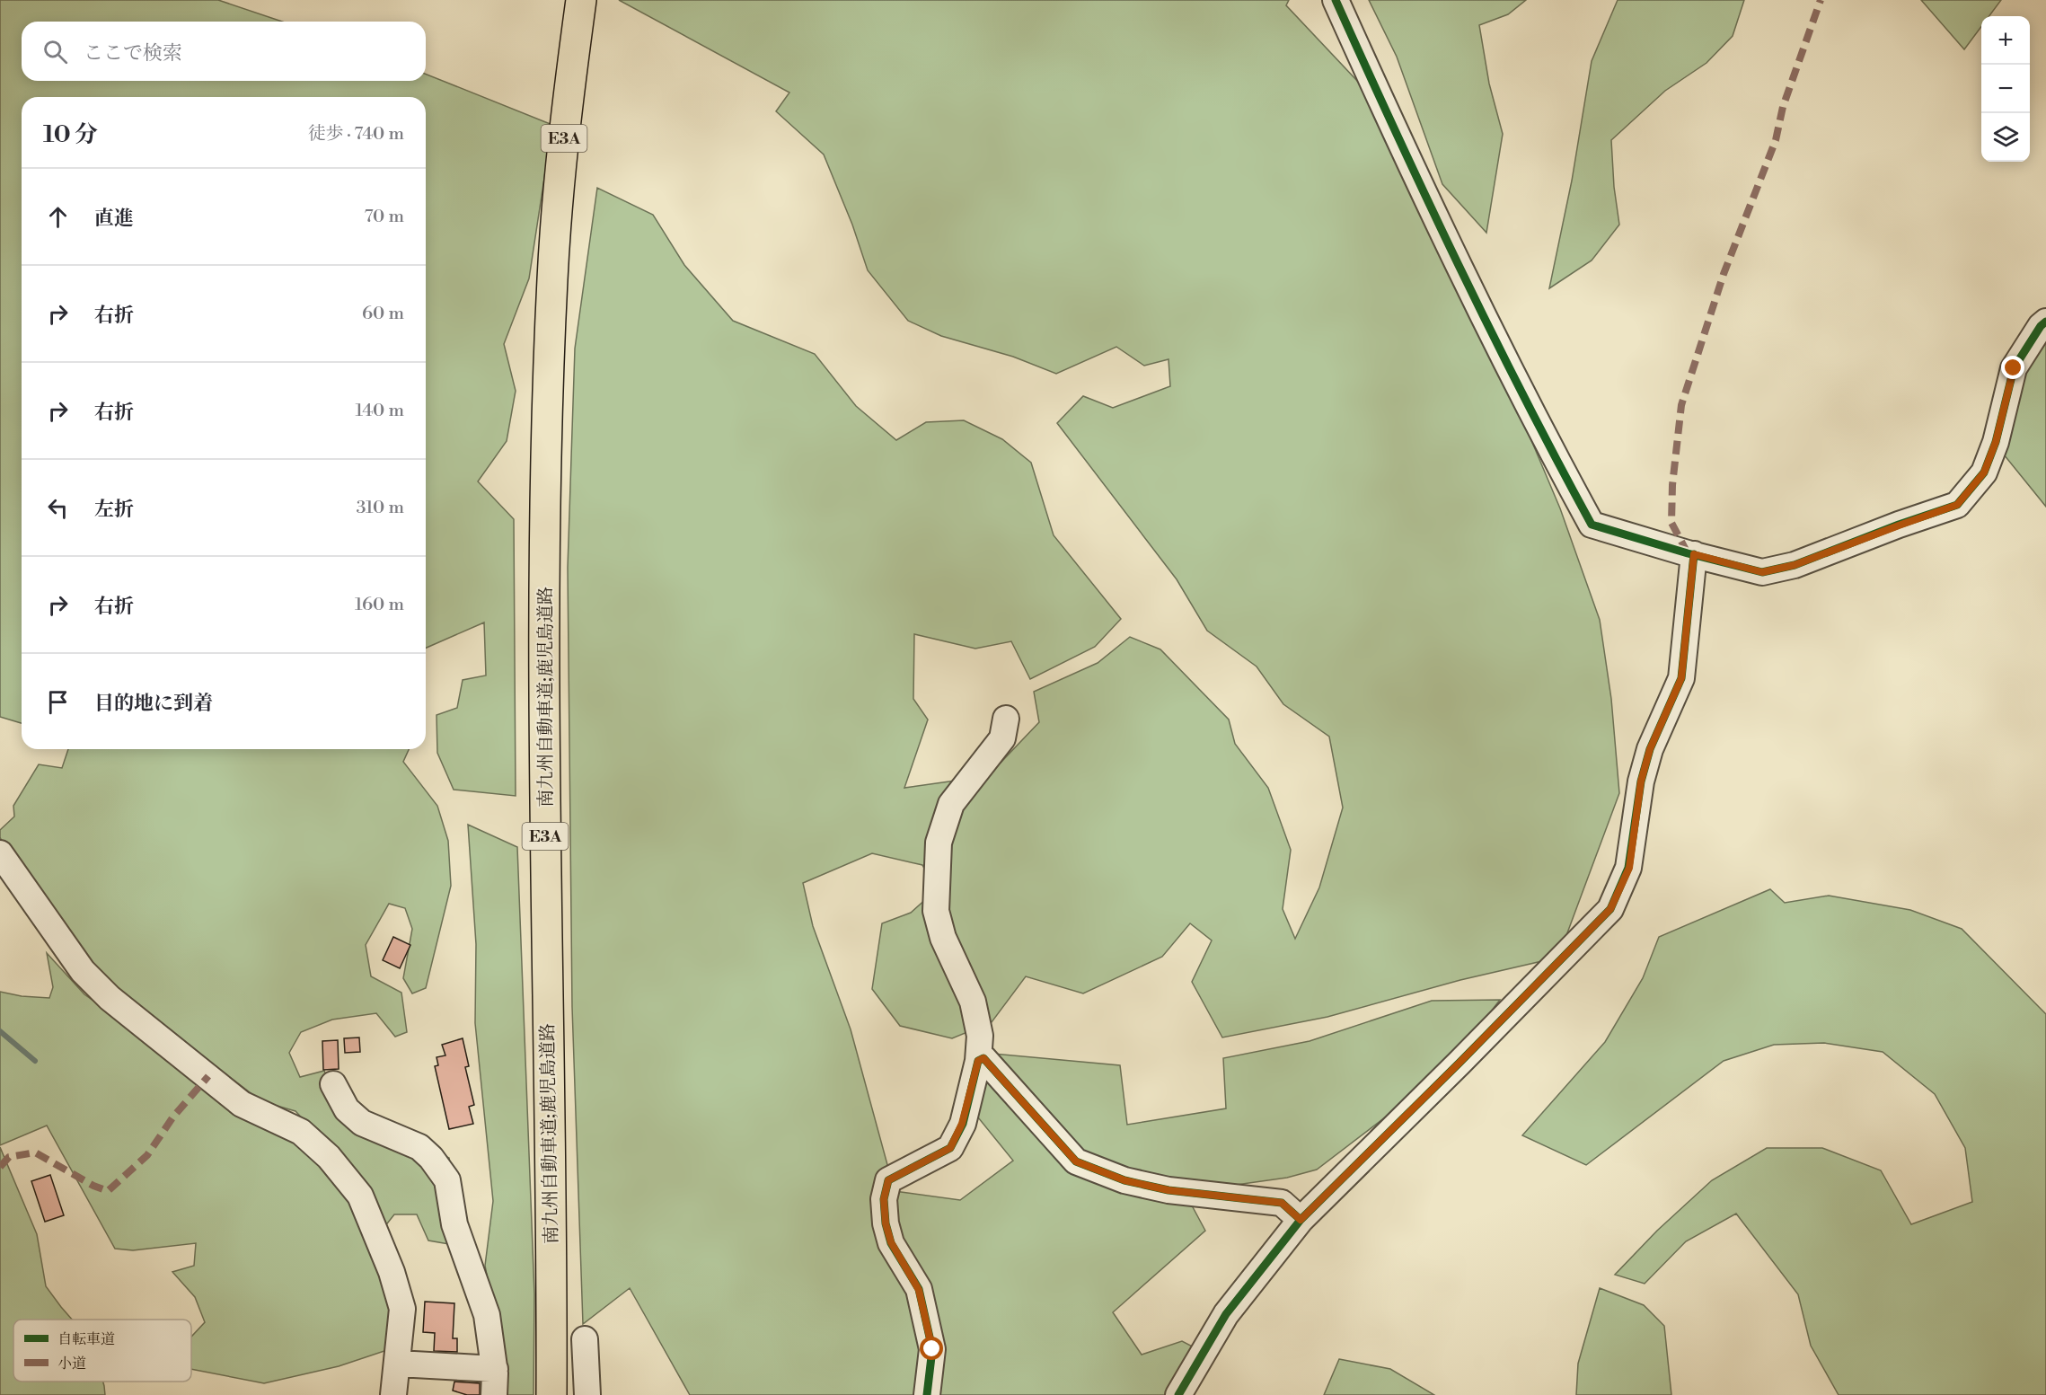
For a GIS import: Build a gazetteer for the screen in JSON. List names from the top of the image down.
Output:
{
  "streets": {
    "highway": ["E3A", "南九州自動車道;鹿児島道路"]
  },
  "legend": ["自転車道", "小道"],
  "page": {
    "map_buttons": ["+", "−"],
    "search": "ここで検索",
    "heading": ["10 分", "徒歩 · 740 m"],
    "list": [
      ["直進", "70 m"],
      ["右折", "60 m"],
      ["右折", "140 m"],
      ["左折", "310 m"],
      ["右折", "160 m"],
      "目的地に到着"
    ]
  }
}
